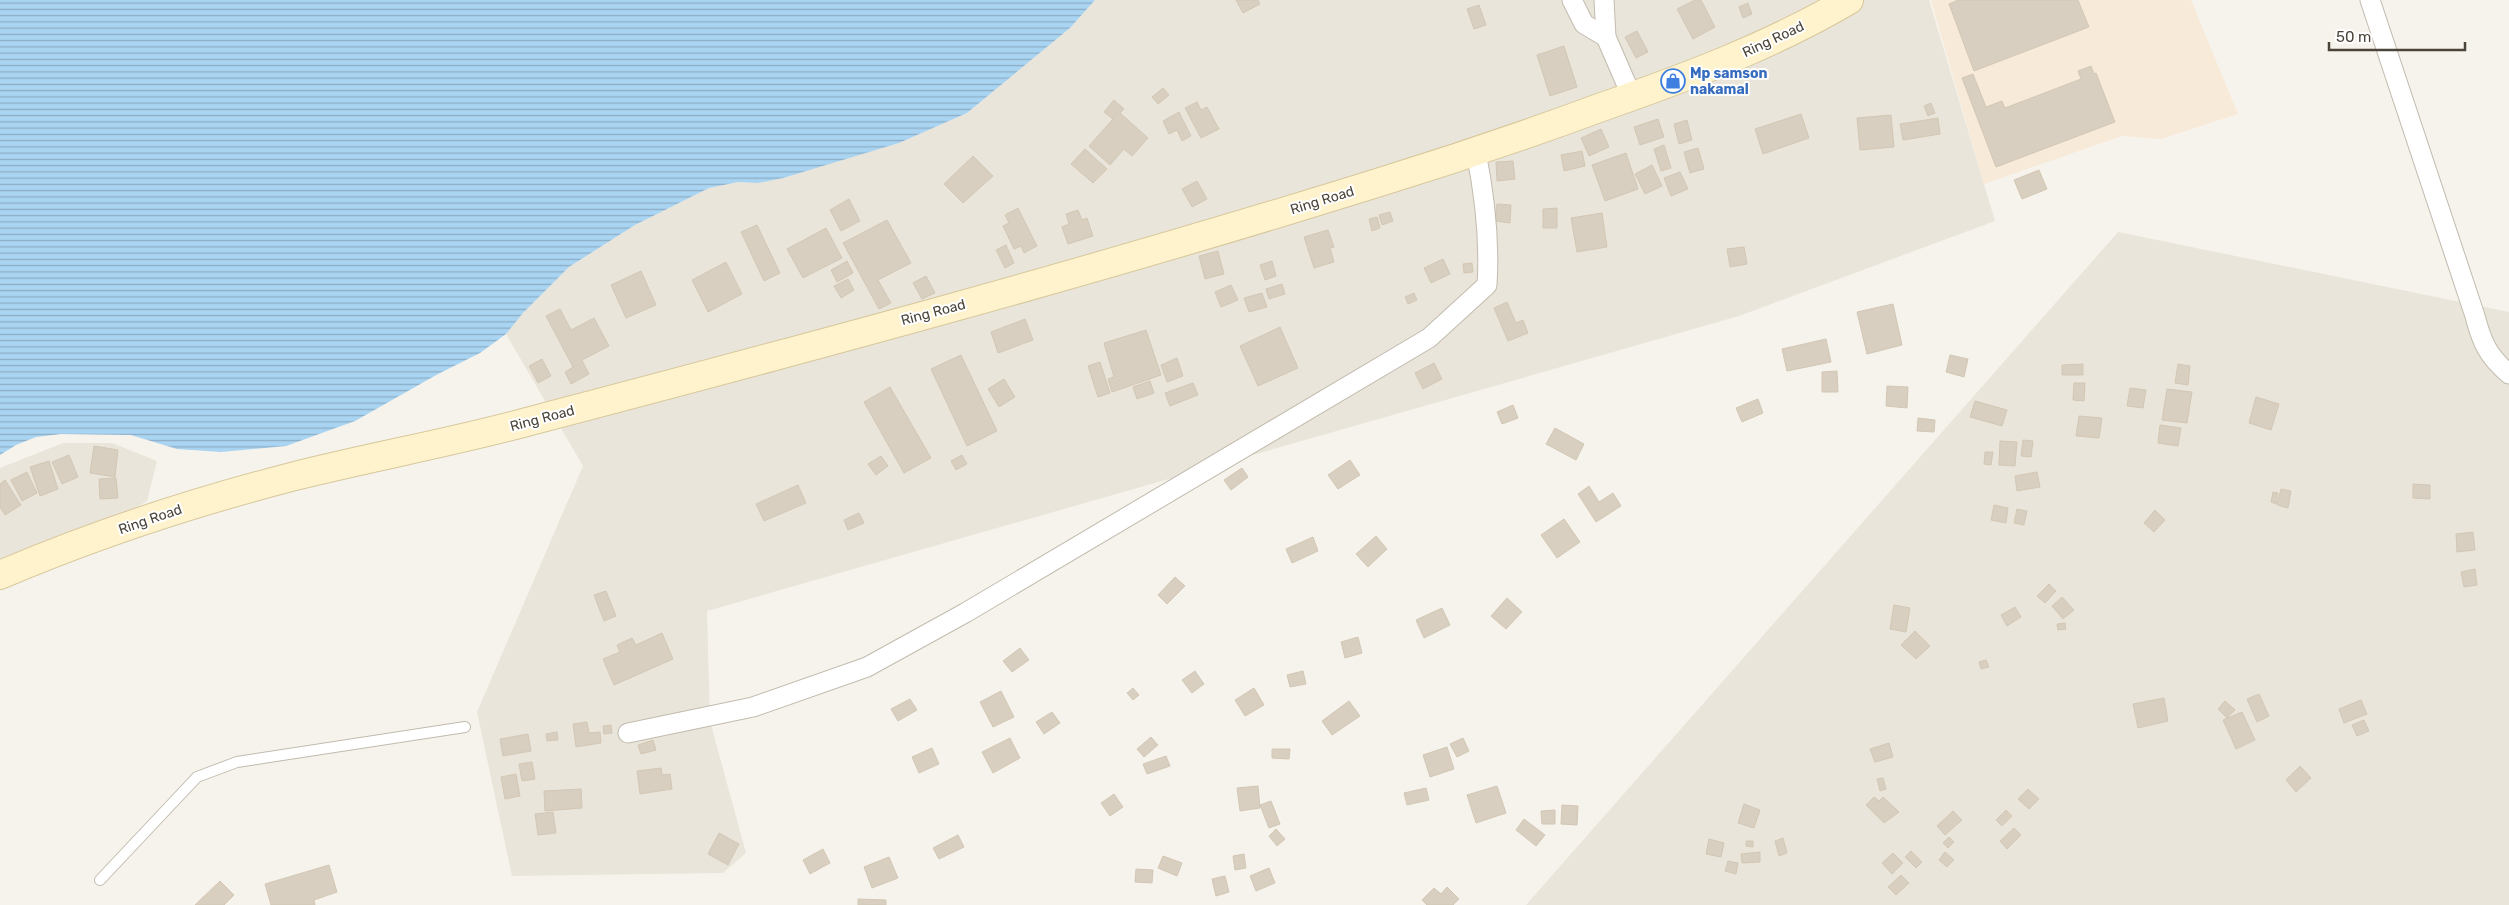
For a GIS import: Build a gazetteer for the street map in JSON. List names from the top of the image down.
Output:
{
  "streets": {
    "main road": ["Ring Road"]
  },
  "places": {
    "shop": ["Mp samson nakamal"]
  },
  "scale_bar": "50 m"
}
